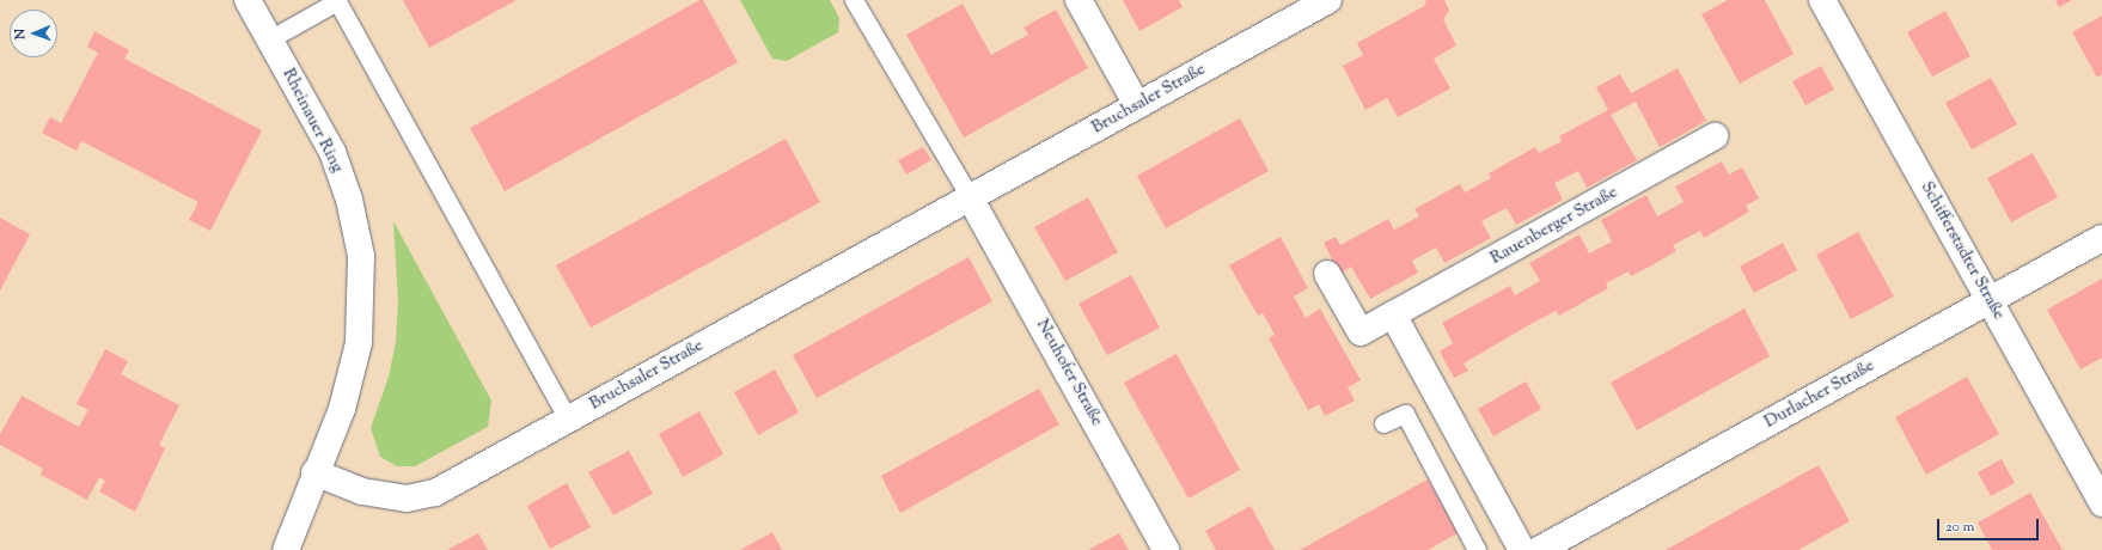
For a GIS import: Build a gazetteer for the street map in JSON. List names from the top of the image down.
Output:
{
  "streets": {
    "street": [
      "Bruchsaler Straße",
      "Rheinauer Ring",
      "Rauenberger Straße",
      "Schifferstadter Straße",
      "Neuhofer Straße",
      "Durlacher Straße"
    ]
  },
  "crossings": [
    ["Bruchsaler Straße", "Rheinauer Ring"],
    ["Bruchsaler Straße", "Neuhofer Straße"],
    ["Schifferstadter Straße", "Durlacher Straße"]
  ],
  "scale_bar": "20 m",
  "north": "left"
}
